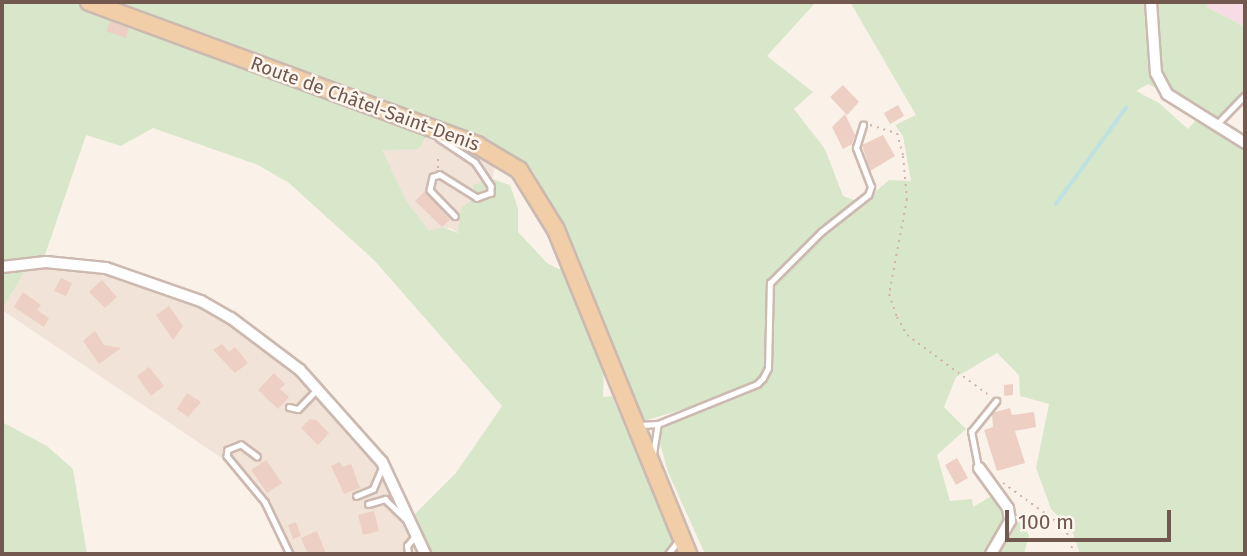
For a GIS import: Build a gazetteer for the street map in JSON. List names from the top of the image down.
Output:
{
  "streets": {
    "main road": ["Route de Châtel-Saint-Denis"]
  },
  "scale_bar": "100 m"
}
